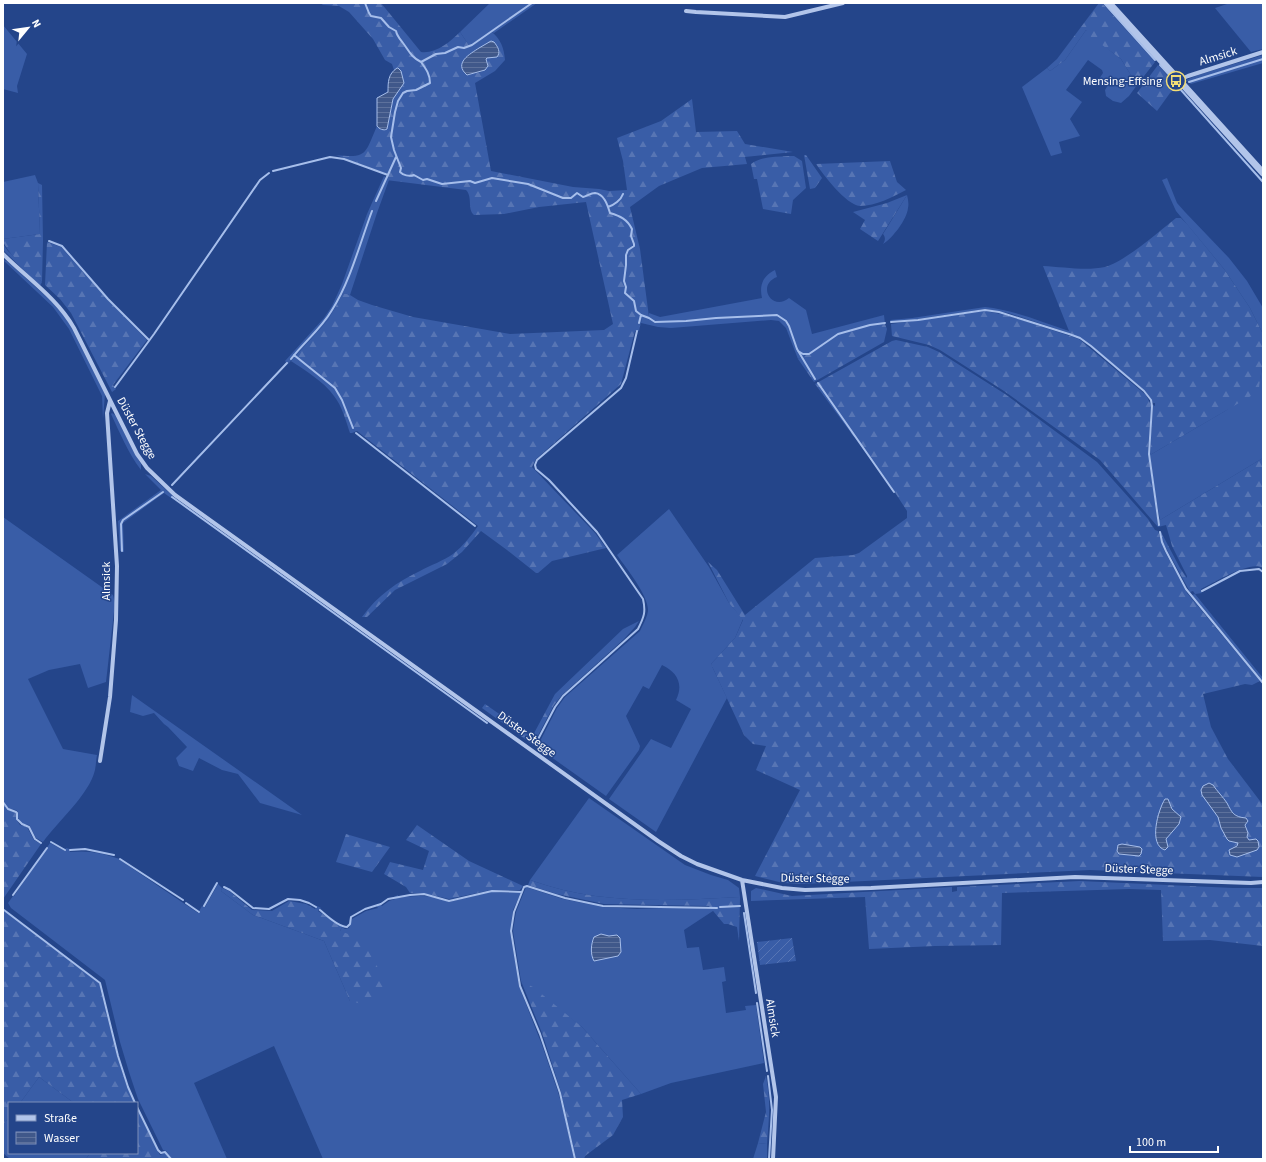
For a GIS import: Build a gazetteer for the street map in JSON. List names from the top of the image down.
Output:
{
  "streets": {
    "street": ["Almsick", "Düster Stegge"]
  },
  "crossings": [
    ["Almsick", "Düster Stegge"]
  ],
  "places": {
    "bus stop": ["Mensing-Effsing"]
  },
  "legend": ["Straße", "Wasser"],
  "scale_bar": "100 m",
  "north": "top right"
}
